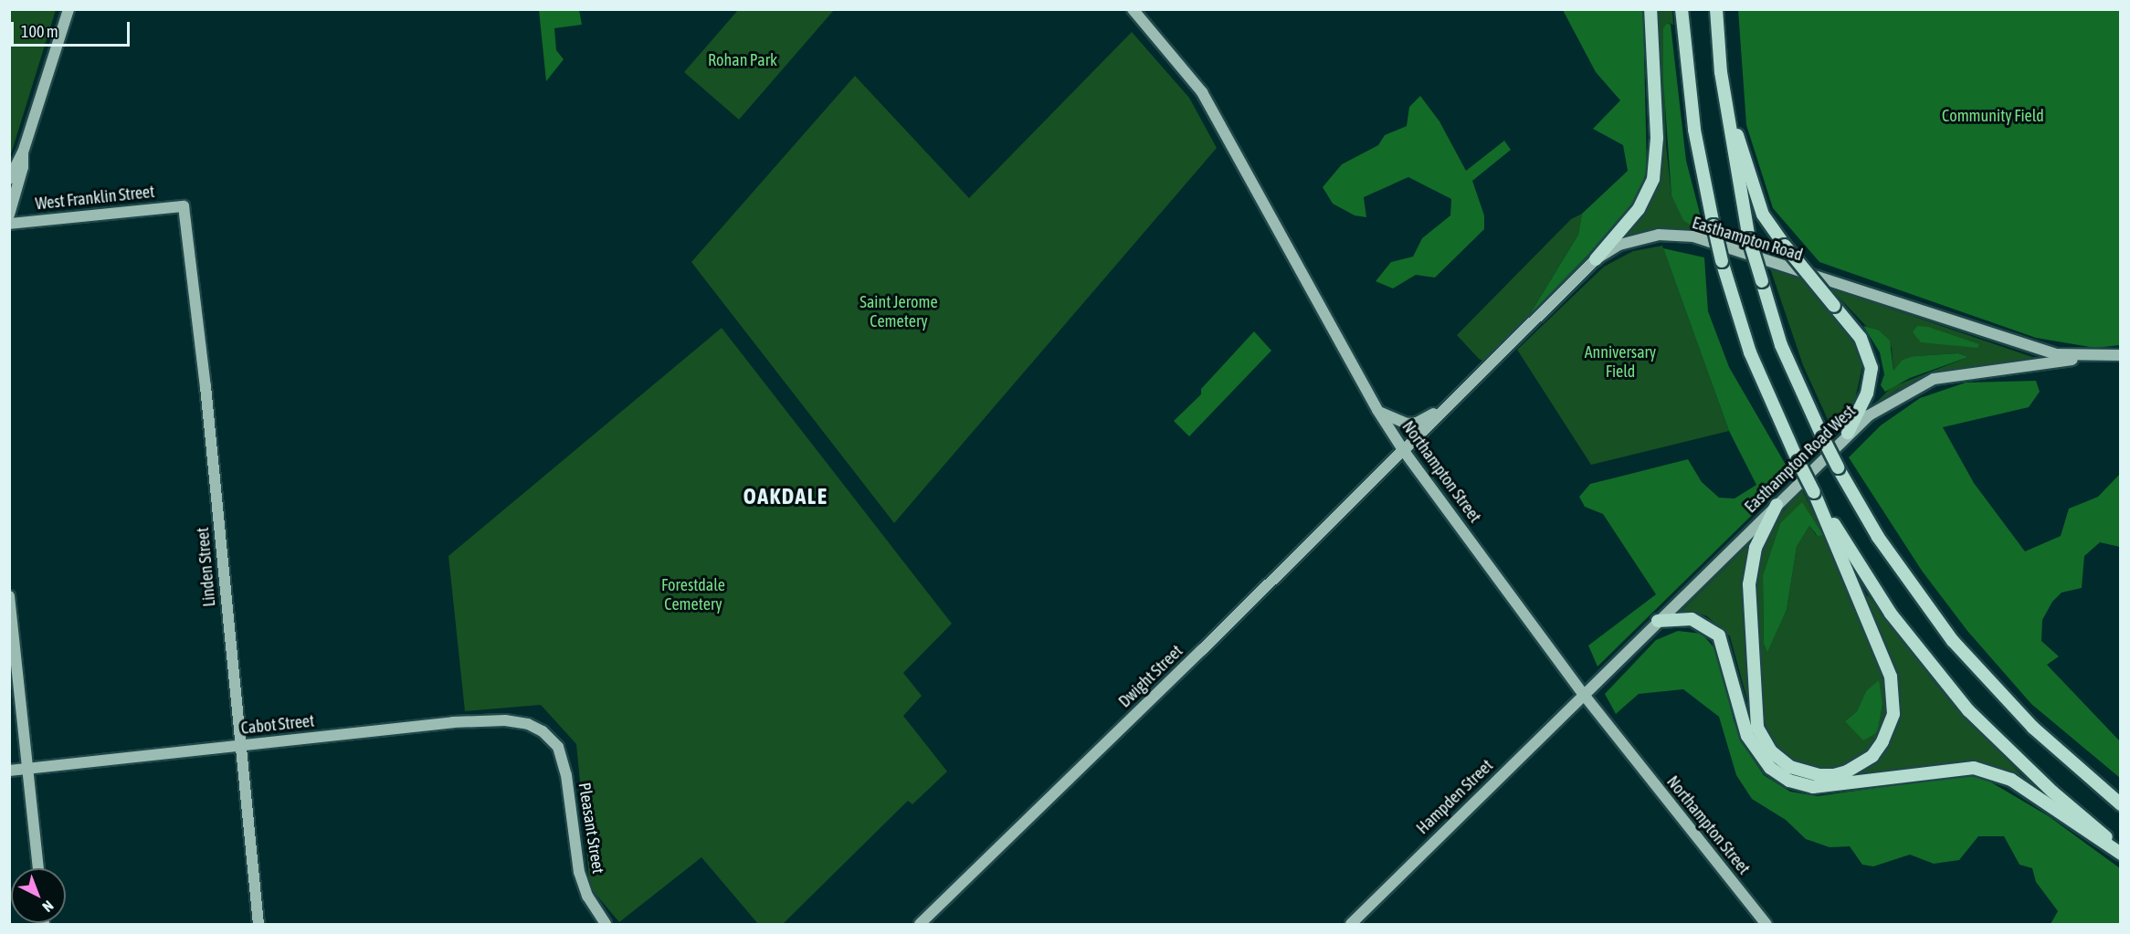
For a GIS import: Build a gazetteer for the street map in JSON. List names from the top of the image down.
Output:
{
  "streets": {
    "main road": [
      "West Franklin Street",
      "Easthampton Road",
      "Easthampton Road West",
      "Northampton Street",
      "Linden Street",
      "Dwight Street",
      "Cabot Street",
      "Hampden Street",
      "Pleasant Street"
    ]
  },
  "crossings": [
    ["West Franklin Street", "Linden Street"],
    ["Easthampton Road", "Easthampton Road West"],
    ["Easthampton Road", "Northampton Street"],
    ["Easthampton Road", "Dwight Street"],
    ["Easthampton Road West", "Northampton Street"],
    ["Easthampton Road West", "Hampden Street"],
    ["Northampton Street", "Dwight Street"],
    ["Northampton Street", "Hampden Street"],
    ["Linden Street", "Cabot Street"],
    ["Cabot Street", "Pleasant Street"]
  ],
  "districts": ["OAKDALE"],
  "parks": [
    "Rohan Park",
    "Community Field",
    "Saint Jerome Cemetery",
    "Anniversary Field",
    "Forestdale Cemetery"
  ],
  "scale_bar": "100 m",
  "north": "bottom right"
}
